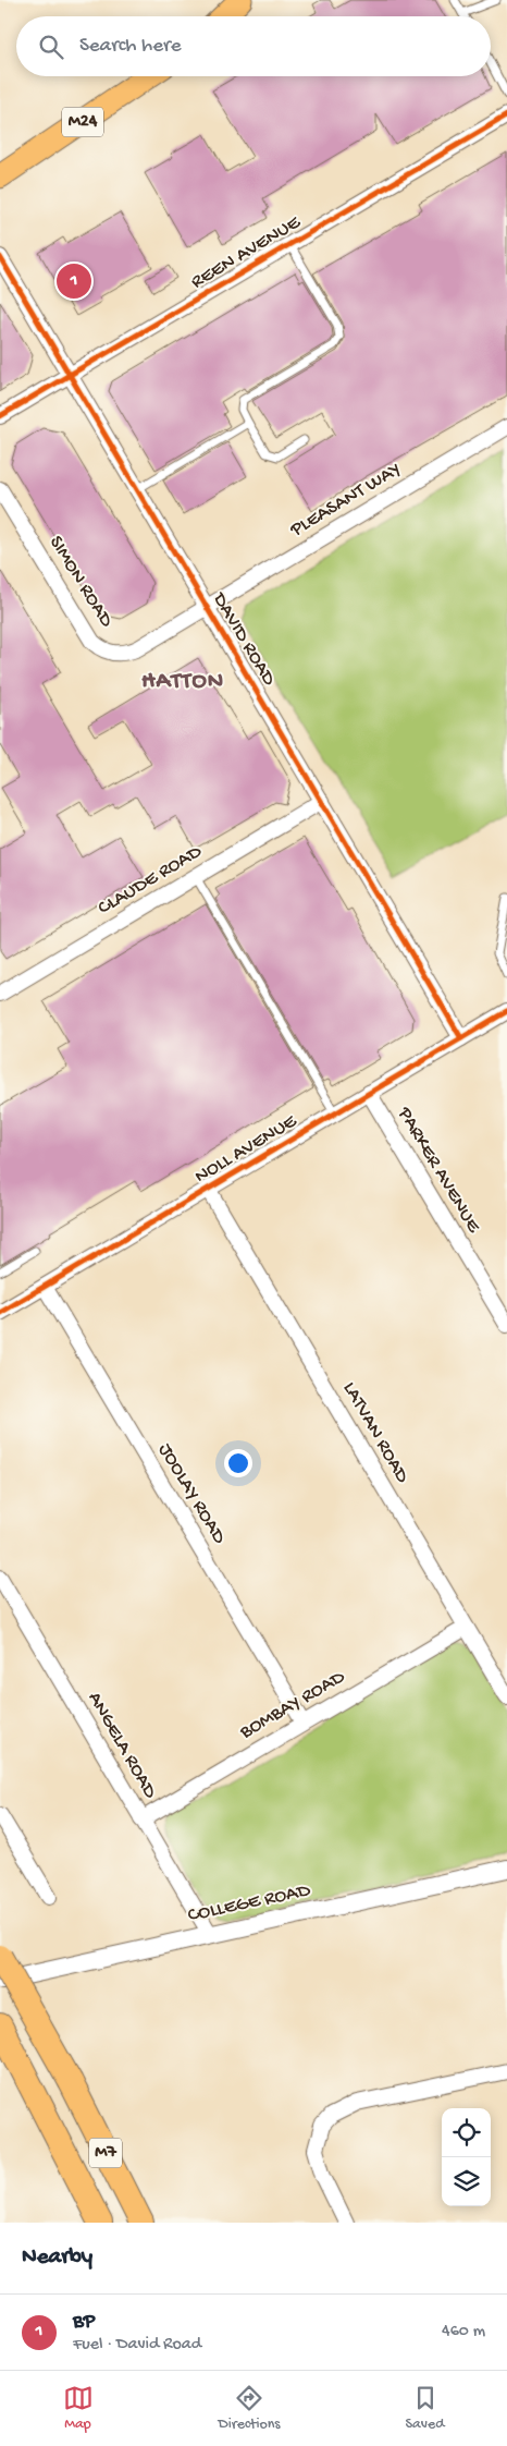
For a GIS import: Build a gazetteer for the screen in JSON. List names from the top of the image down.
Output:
{
  "streets": {
    "highway": ["M7"],
    "main road": ["M24"],
    "street": [
      "REEN AVENUE",
      "PLEASANT WAY",
      "SIMON ROAD",
      "DAVID ROAD",
      "CLAUDE ROAD",
      "NOLL AVENUE",
      "PARKER AVENUE",
      "LATVAN ROAD",
      "JOOLAY ROAD",
      "BOMBAY ROAD",
      "ANGELA ROAD",
      "COLLEGE ROAD"
    ]
  },
  "crossings": [
    ["REEN AVENUE", "DAVID ROAD"],
    ["PLEASANT WAY", "SIMON ROAD"],
    ["PLEASANT WAY", "DAVID ROAD"],
    ["SIMON ROAD", "DAVID ROAD"],
    ["DAVID ROAD", "CLAUDE ROAD"],
    ["DAVID ROAD", "NOLL AVENUE"],
    ["NOLL AVENUE", "PARKER AVENUE"],
    ["NOLL AVENUE", "LATVAN ROAD"],
    ["NOLL AVENUE", "JOOLAY ROAD"],
    ["LATVAN ROAD", "BOMBAY ROAD"],
    ["JOOLAY ROAD", "BOMBAY ROAD"],
    ["BOMBAY ROAD", "ANGELA ROAD"],
    ["ANGELA ROAD", "COLLEGE ROAD"]
  ],
  "districts": ["HATTON"],
  "page": {
    "search": "Search here",
    "pins": "1",
    "heading": "Nearby",
    "list": [
      {
        "mark": "1",
        "name": "BP",
        "note": "Fuel · David Road",
        "value": "460 m"
      }
    ],
    "nav": ["Map", "Directions", "Saved"]
  }
}
